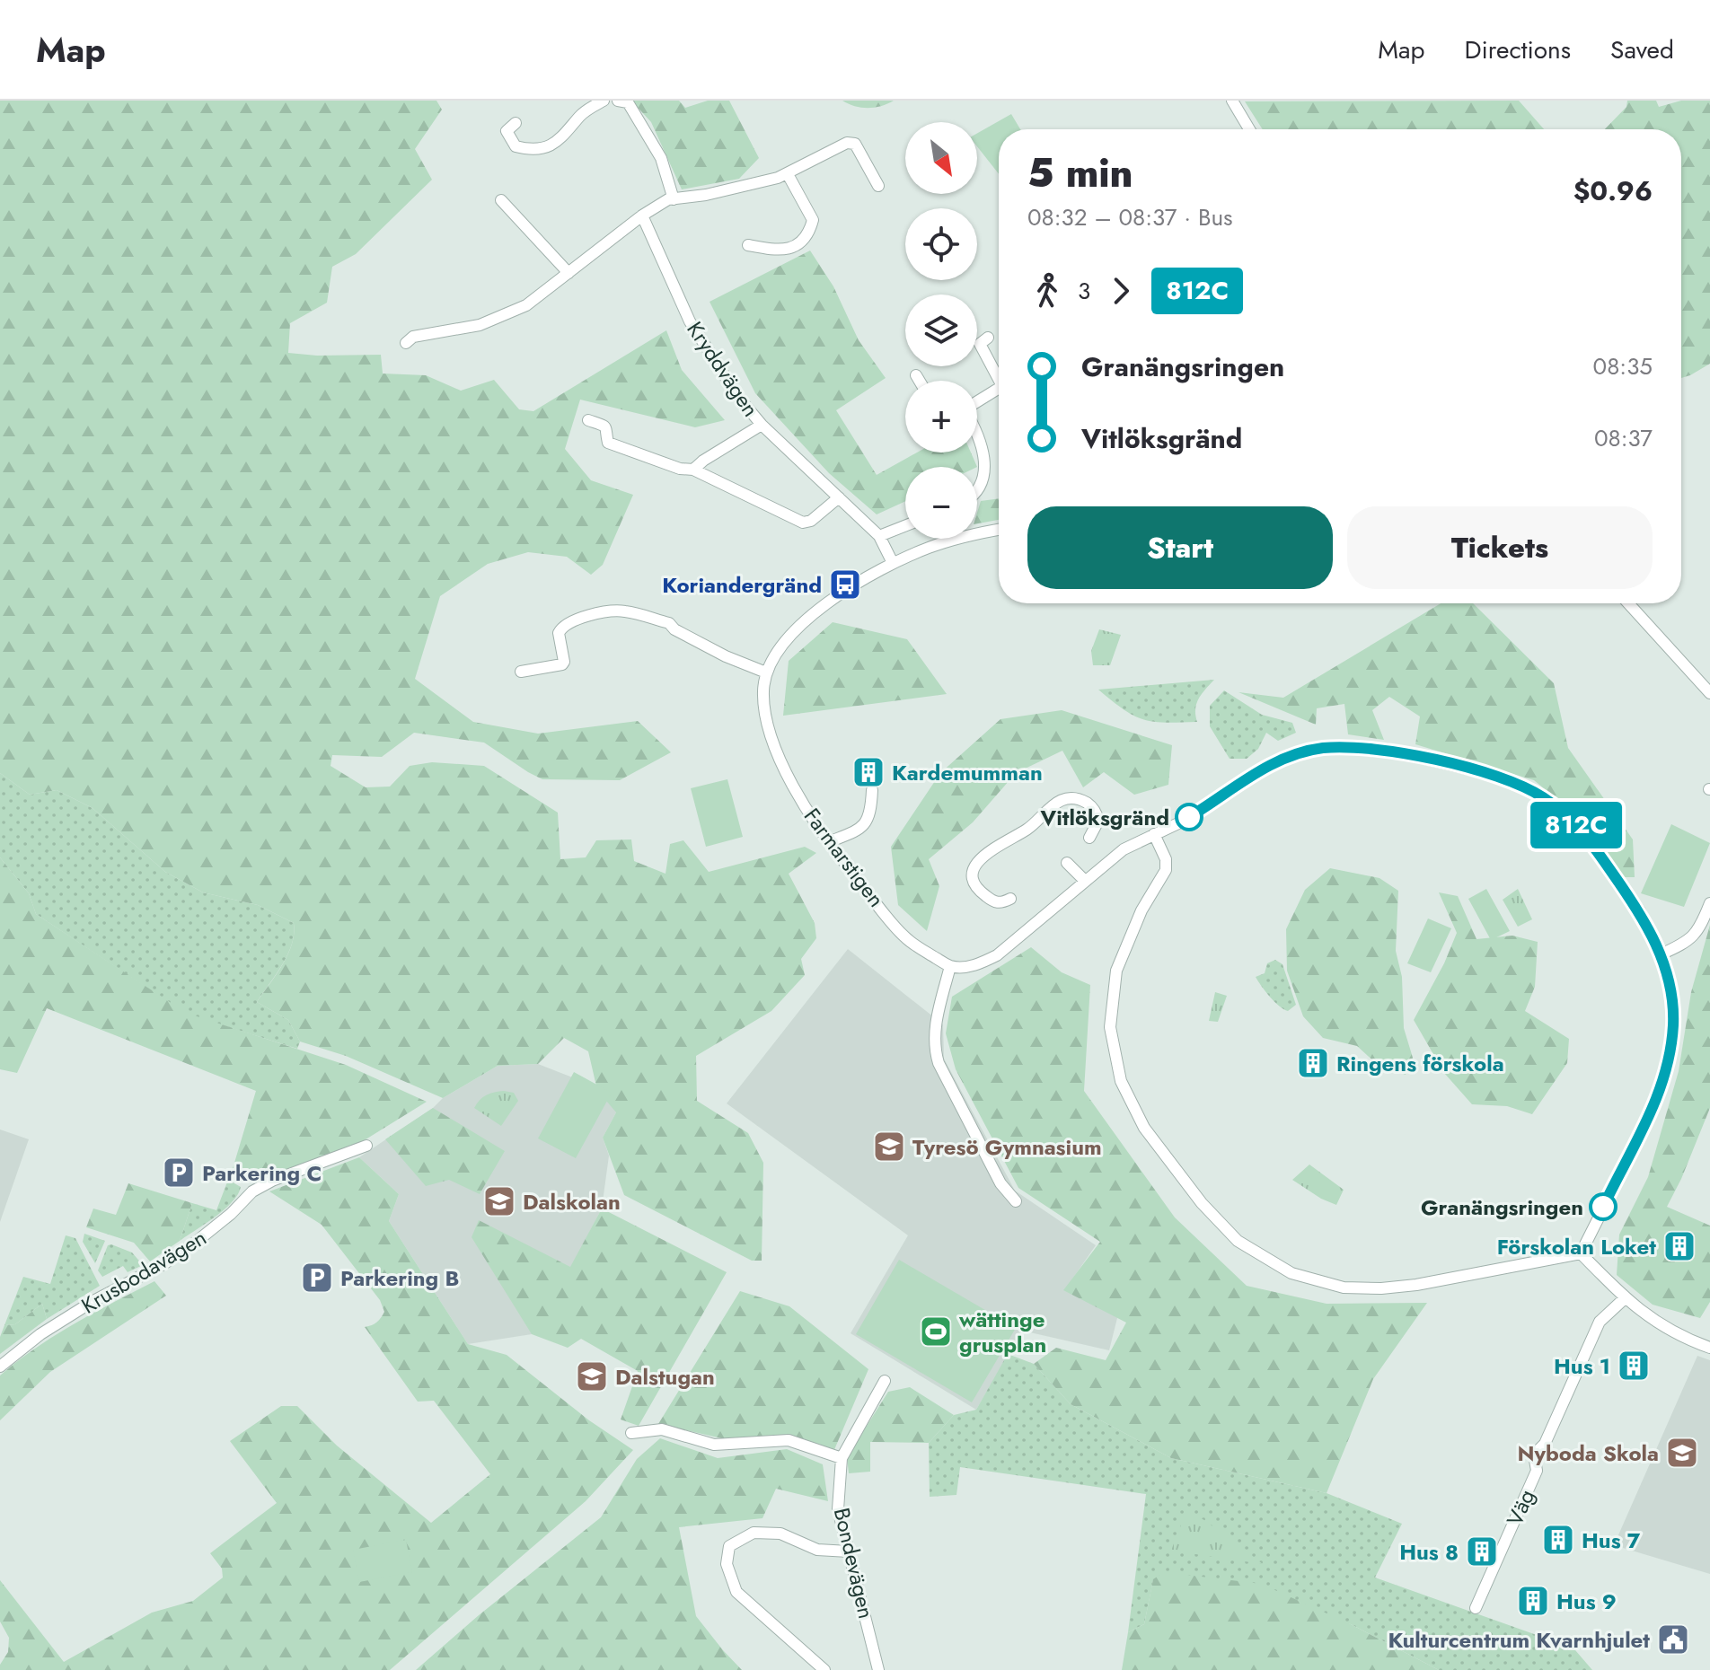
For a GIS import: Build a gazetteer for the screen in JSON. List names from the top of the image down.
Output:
{
  "streets": {
    "street": [
      "Kryddvägen",
      "Farmarstigen",
      "Krusbodavägen",
      "Väg",
      "Bondevägen"
    ]
  },
  "places": {
    "bus stop": ["Koriandergränd"],
    "building": [
      "Kardemumman",
      "Ringens förskola",
      "Förskolan Loket",
      "Hus 1",
      "Hus 7",
      "Hus 8",
      "Hus 9"
    ],
    "other": ["Vitlöksgränd", "Granängsringen"],
    "school or university": [
      "Tyresö Gymnasium",
      "Dalskolan",
      "Dalstugan",
      "Nyboda Skola"
    ],
    "parking": ["Parkering C", "Parkering B"],
    "sports": ["wättinge grusplan"],
    "public building": ["Kulturcentrum Kvarnhjulet"]
  },
  "lines": ["bus line 812C"],
  "north": "bottom right",
  "page": {
    "header": "Map",
    "nav": ["Map", "Directions", "Saved"],
    "on_map": "812C",
    "map_buttons": ["+", "−"],
    "heading": ["5 min", "08:32 – 08:37 · Bus", "$0.96"],
    "legs": ["3", "812C"],
    "list": [
      {
        "name": "Granängsringen",
        "value": "08:35"
      },
      {
        "name": "Vitlöksgränd",
        "value": "08:37"
      }
    ],
    "buttons": ["Start", "Tickets"]
  }
}
